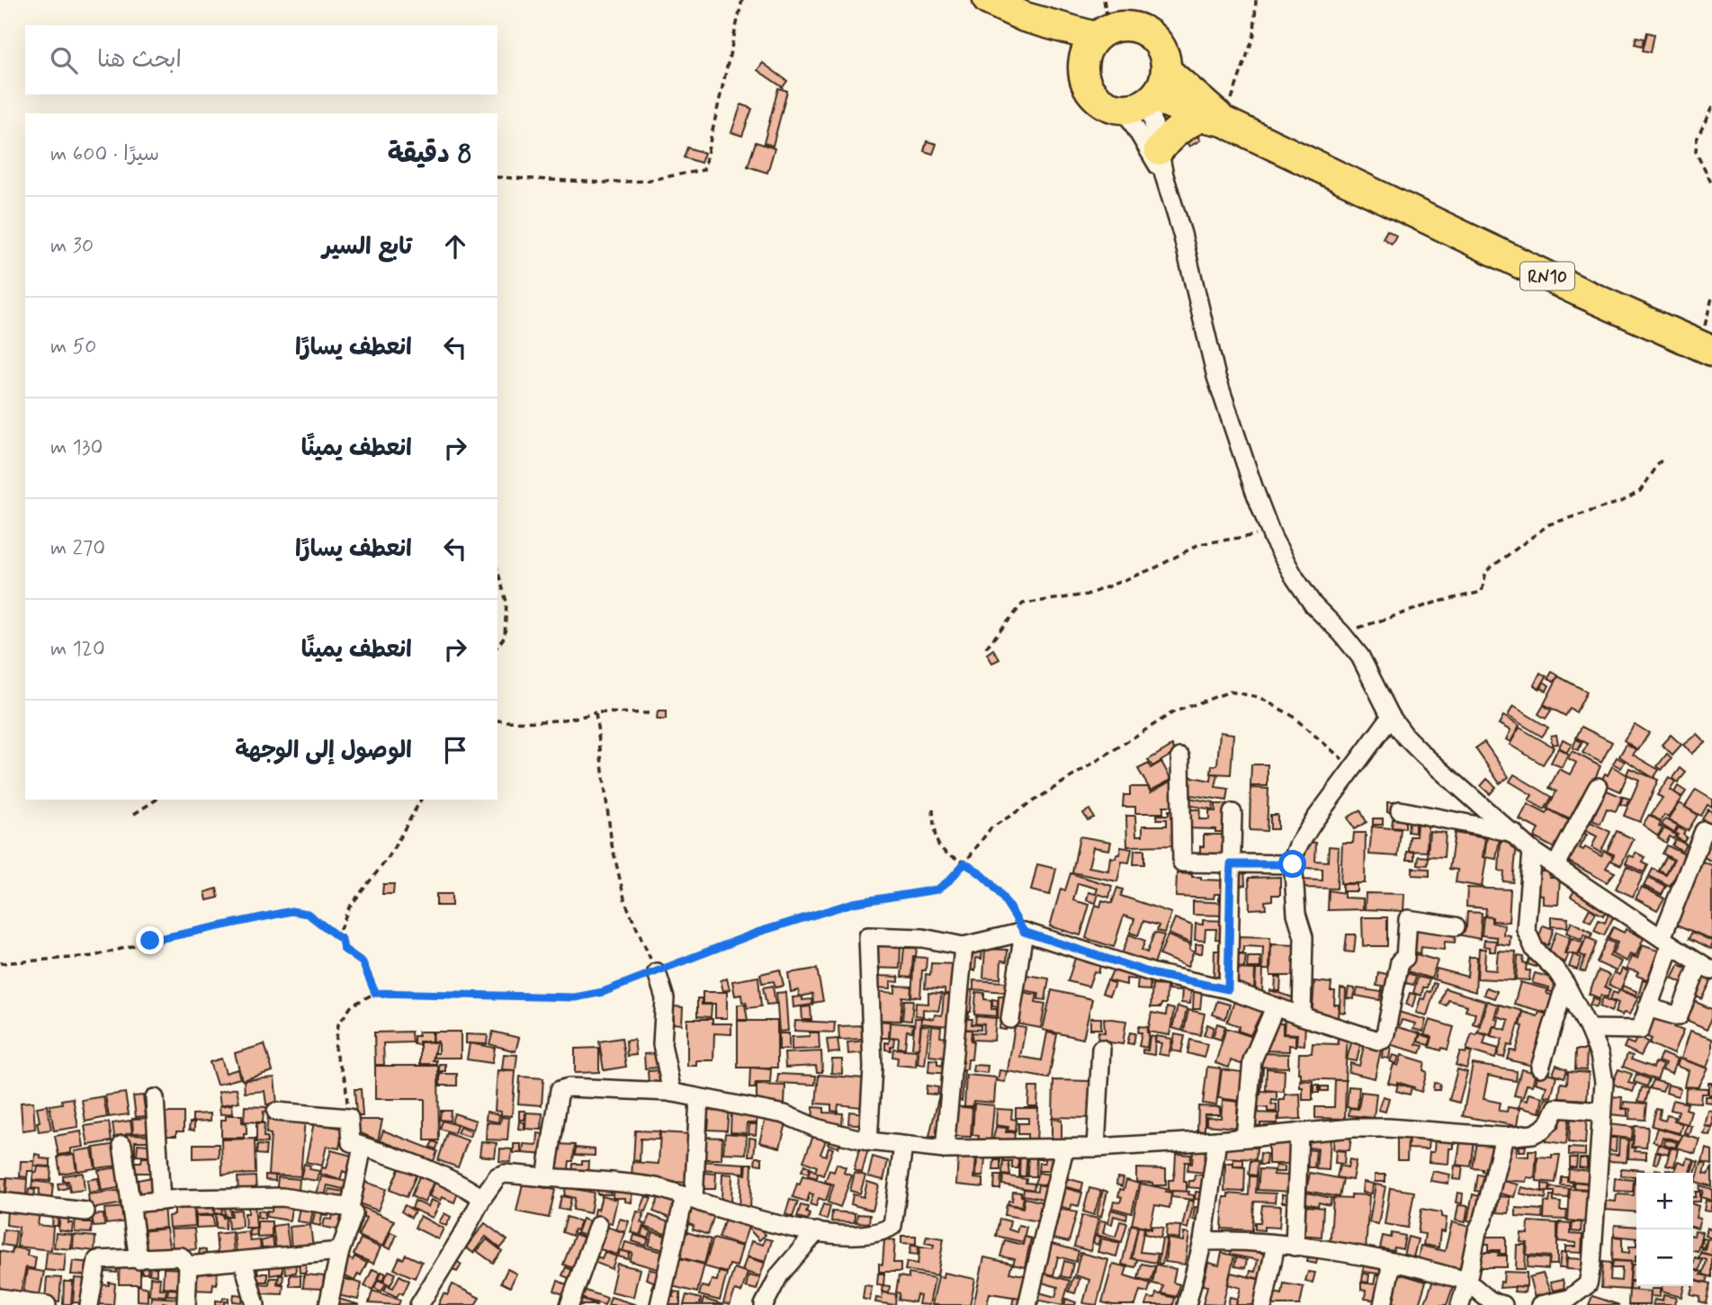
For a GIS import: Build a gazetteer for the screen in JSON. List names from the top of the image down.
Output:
{
  "streets": {
    "main road": ["RN10"]
  },
  "page": {
    "search": "ابحث هنا",
    "heading": ["8 دقيقة", "سيرًا · 600 m"],
    "list": [
      ["تابع السير", "30 m"],
      ["انعطف يسارًا", "50 m"],
      ["انعطف يمينًا", "130 m"],
      ["انعطف يسارًا", "270 m"],
      ["انعطف يمينًا", "120 m"],
      "الوصول إلى الوجهة"
    ],
    "map_buttons": ["+", "−"]
  }
}
